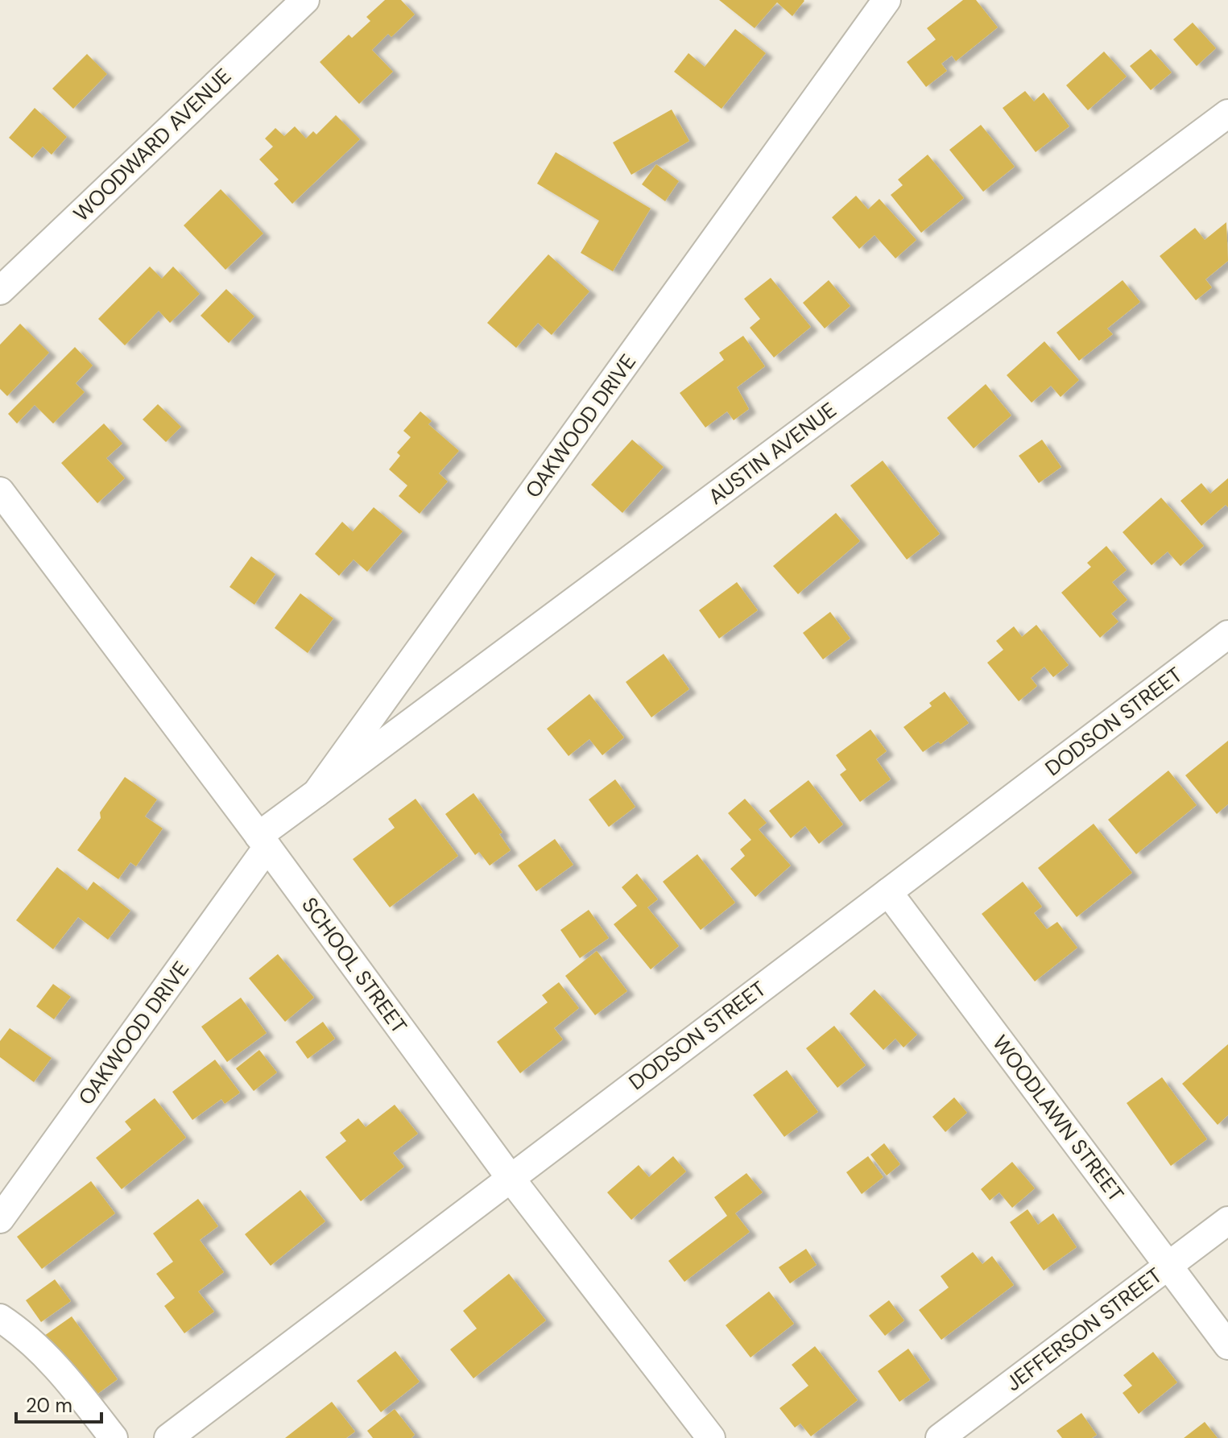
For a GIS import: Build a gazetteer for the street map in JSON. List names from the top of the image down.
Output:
{
  "streets": {
    "street": [
      "WOODWARD AVENUE",
      "OAKWOOD DRIVE",
      "AUSTIN AVENUE",
      "DODSON STREET",
      "SCHOOL STREET",
      "WOODLAWN STREET",
      "JEFFERSON STREET"
    ]
  },
  "crossings": [
    ["OAKWOOD DRIVE", "AUSTIN AVENUE"],
    ["OAKWOOD DRIVE", "SCHOOL STREET"],
    ["DODSON STREET", "SCHOOL STREET"],
    ["DODSON STREET", "WOODLAWN STREET"],
    ["WOODLAWN STREET", "JEFFERSON STREET"]
  ],
  "scale_bar": "20 m"
}
